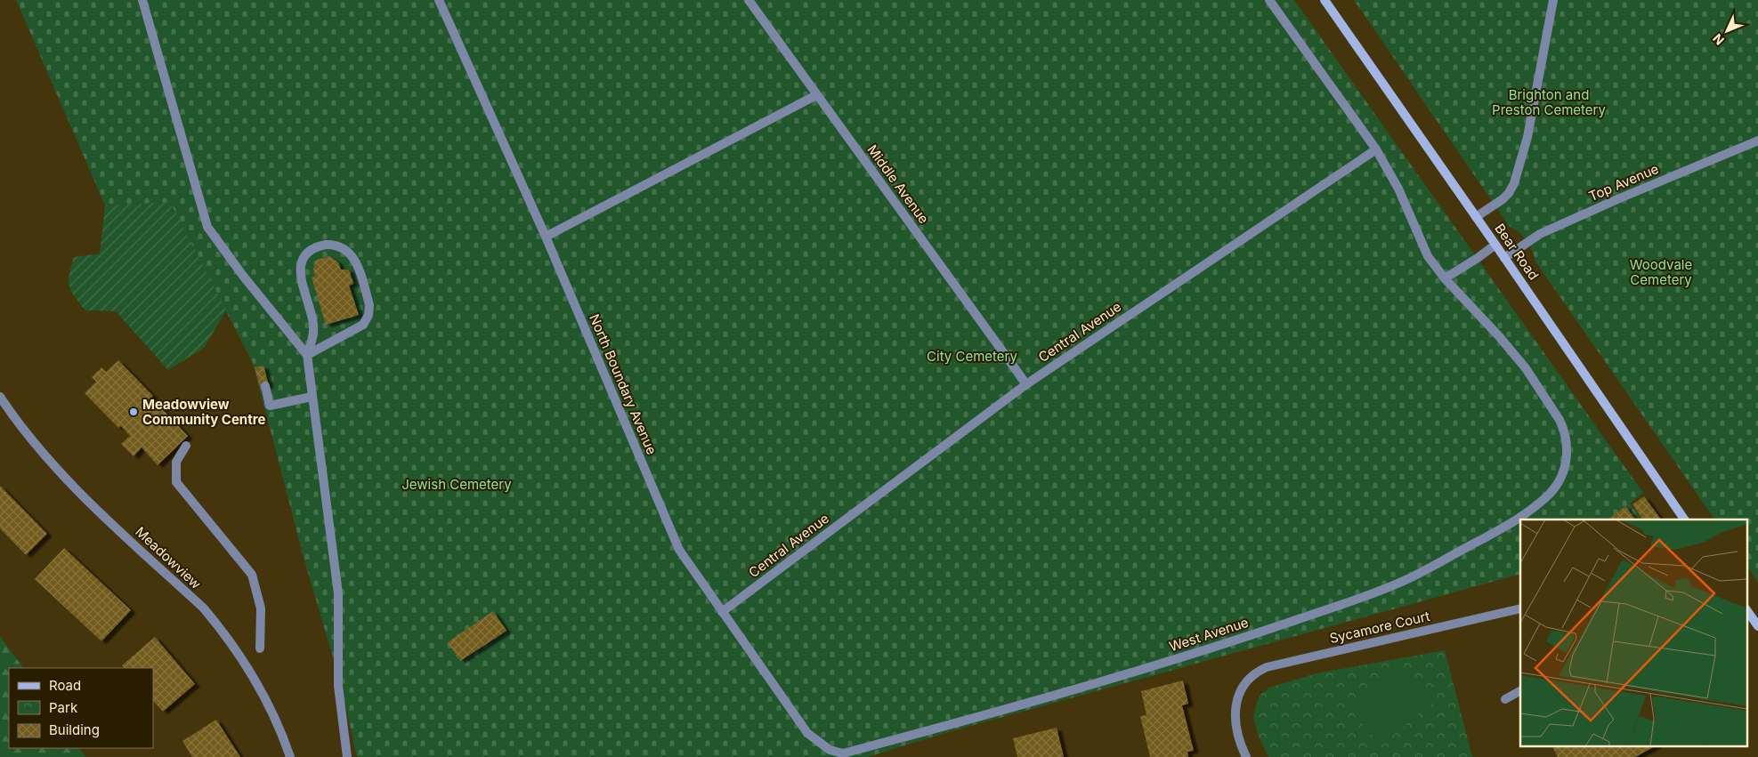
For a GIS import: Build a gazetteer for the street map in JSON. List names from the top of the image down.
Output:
{
  "streets": {
    "street": [
      "Top Avenue",
      "Middle Avenue",
      "Bear Road",
      "Central Avenue",
      "North Boundary Avenue",
      "Meadowview",
      "Sycamore Court",
      "West Avenue"
    ]
  },
  "crossings": [
    ["Top Avenue", "Bear Road"],
    ["Middle Avenue", "Central Avenue"],
    ["Central Avenue", "North Boundary Avenue"],
    ["North Boundary Avenue", "West Avenue"]
  ],
  "parks": [
    "Brighton and Preston Cemetery",
    "Woodvale Cemetery",
    "City Cemetery",
    "Jewish Cemetery"
  ],
  "places": ["Meadowview Community Centre"],
  "legend": ["Road", "Park", "Building"],
  "north": "bottom left"
}
